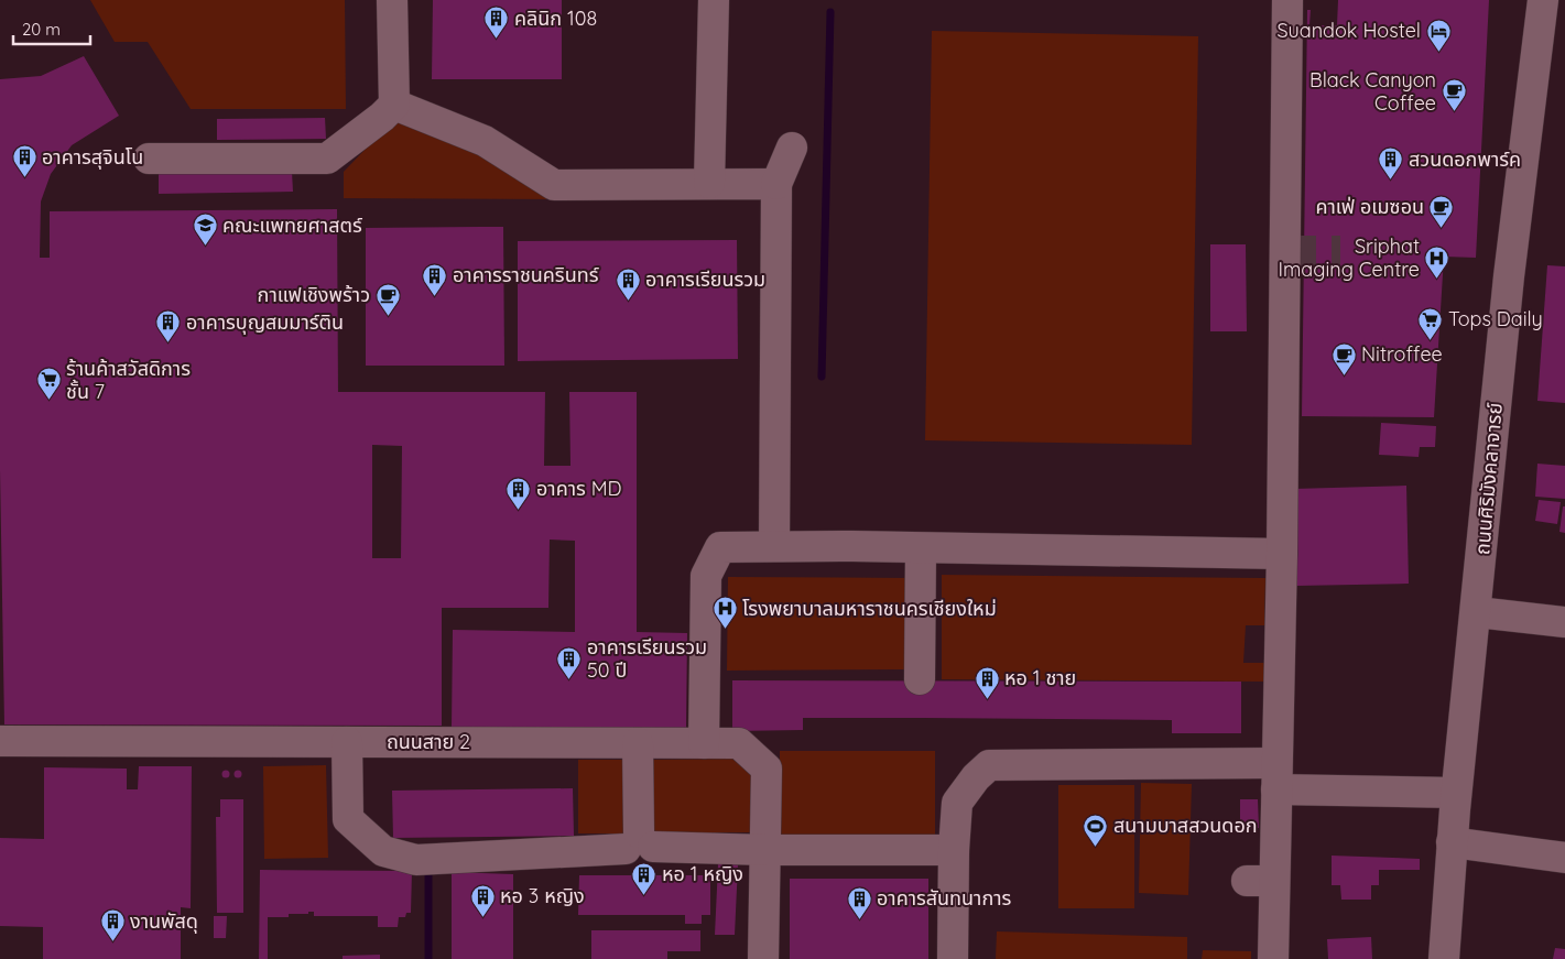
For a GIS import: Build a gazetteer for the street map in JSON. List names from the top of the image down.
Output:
{
  "streets": {
    "street": ["ถนนศิริมังคลาจารย์", "ถนนสาย 2"]
  },
  "places": {
    "building": [
      "คลินิก 108",
      "อาคารสุจินโน",
      "สวนดอกพาร์ค",
      "อาคารราชนครินทร์",
      "อาคารเรียนรวม",
      "อาคารบุญสมมาร์ติน",
      "อาคาร MD",
      "อาคารเรียนรวม 50 ปี",
      "หอ 1 ชาย",
      "หอ 1 หญิง",
      "หอ 3 หญิง",
      "อาคารสันทนาการ",
      "งานพัสดุ"
    ],
    "hotel": ["Suandok Hostel"],
    "cafe": [
      "Black Canyon Coffee",
      "คาเฟ่ อเมซอน",
      "กาแฟเชิงพร้าว",
      "Nitroffee"
    ],
    "school or university": ["คณะแพทยศาสตร์"],
    "hospital": ["Sriphat Imaging Centre", "โรงพยาบาลมหาราชนครเชียงใหม่"],
    "supermarket": ["Tops Daily", "ร้านค้าสวัสดิการ ชั้น 7"],
    "sports": ["สนามบาสสวนดอก"]
  },
  "scale_bar": "20 m"
}
